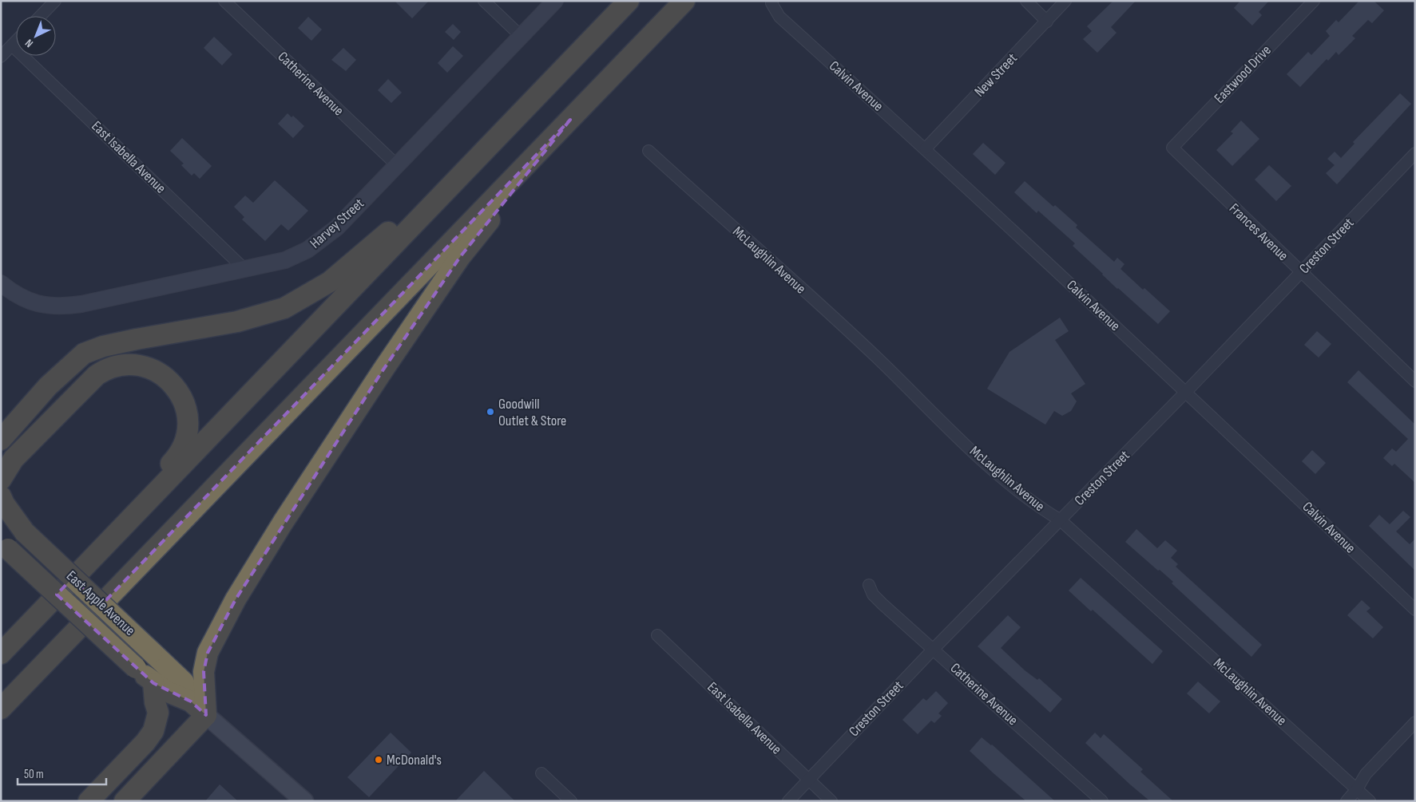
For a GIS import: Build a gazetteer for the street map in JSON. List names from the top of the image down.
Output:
{
  "streets": {
    "highway": ["East Apple Avenue"],
    "street": [
      "Eastwood Drive",
      "New Street",
      "Catherine Avenue",
      "Calvin Avenue",
      "East Isabella Avenue",
      "Harvey Street",
      "Frances Avenue",
      "Creston Street",
      "McLaughlin Avenue"
    ]
  },
  "crossings": [
    ["Eastwood Drive", "Frances Avenue"],
    ["New Street", "Calvin Avenue"],
    ["Catherine Avenue", "Harvey Street"],
    ["Catherine Avenue", "Creston Street"],
    ["Calvin Avenue", "Creston Street"],
    ["East Isabella Avenue", "Harvey Street"],
    ["East Isabella Avenue", "Creston Street"],
    ["Frances Avenue", "Creston Street"],
    ["Creston Street", "McLaughlin Avenue"]
  ],
  "places": ["Goodwill Outlet & Store", "McDonald's"],
  "scale_bar": "50 m",
  "north": "bottom left"
}
